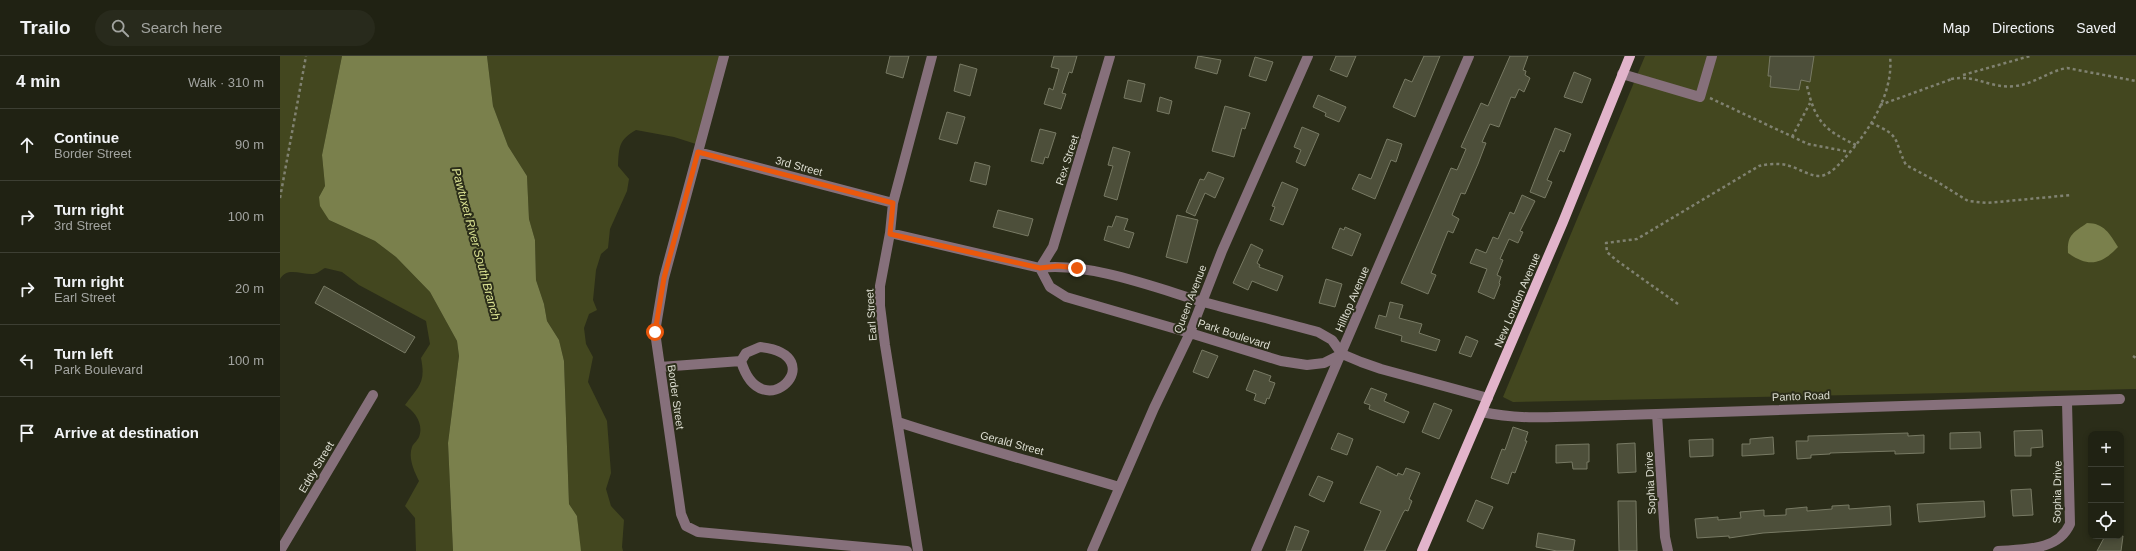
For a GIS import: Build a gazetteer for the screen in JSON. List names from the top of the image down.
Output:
{
  "streets": {
    "main road": ["New London Avenue"],
    "street": [
      "Rex Street",
      "3rd Street",
      "Queen Avenue",
      "Hilltop Avenue",
      "Earl Street",
      "Park Boulevard",
      "Panto Road",
      "Border Street",
      "Gerald Street",
      "Eddy Street",
      "Sophia Drive"
    ]
  },
  "crossings": [
    ["Rex Street", "Park Boulevard"],
    ["3rd Street", "Earl Street"],
    ["3rd Street", "Border Street"],
    ["Queen Avenue", "Park Boulevard"],
    ["Queen Avenue", "Gerald Street"],
    ["Hilltop Avenue", "Park Boulevard"],
    ["New London Avenue", "Panto Road"],
    ["Earl Street", "Park Boulevard"],
    ["Earl Street", "Gerald Street"],
    ["Panto Road", "Sophia Drive"]
  ],
  "water": ["Pawtuxet River South Branch"],
  "page": {
    "header": "Trailo",
    "search": "Search here",
    "nav": ["Map", "Directions", "Saved"],
    "heading": ["4 min", "Walk · 310 m"],
    "list": [
      ["Continue", "Border Street", "90 m"],
      ["Turn right", "3rd Street", "100 m"],
      ["Turn right", "Earl Street", "20 m"],
      ["Turn left", "Park Boulevard", "100 m"],
      "Arrive at destination"
    ],
    "map_buttons": ["+", "−"]
  }
}
